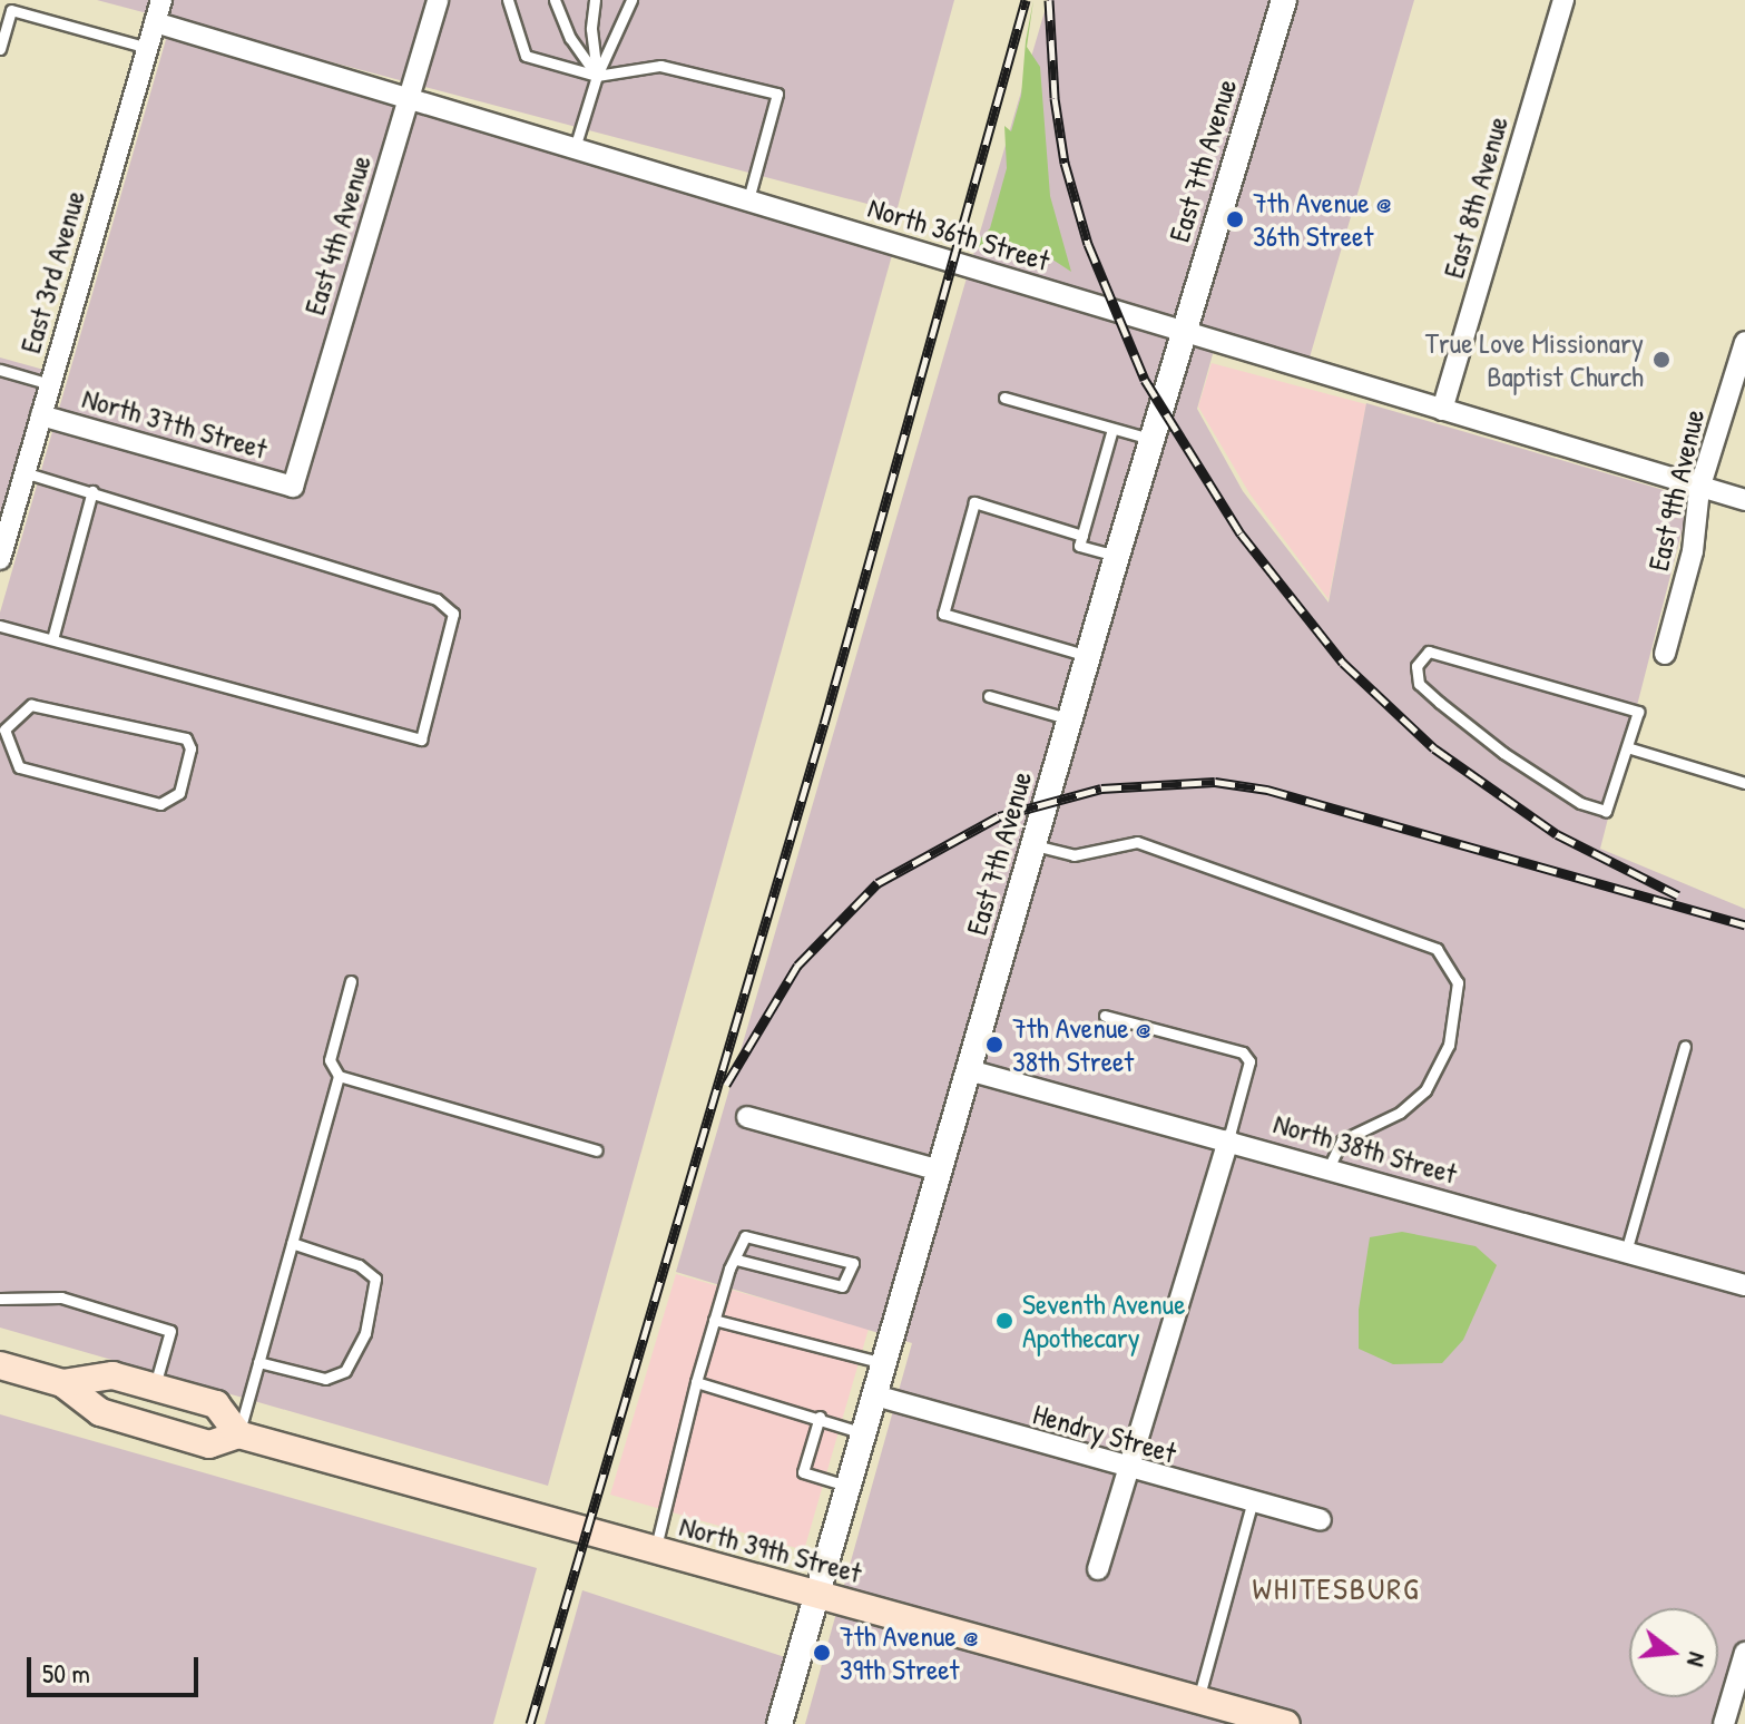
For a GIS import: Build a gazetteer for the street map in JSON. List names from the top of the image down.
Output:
{
  "streets": {
    "main road": ["North 39th Street"],
    "street": [
      "East 7th Avenue",
      "East 8th Avenue",
      "North 36th Street",
      "East 4th Avenue",
      "East 3rd Avenue",
      "North 37th Street",
      "East 9th Avenue",
      "North 38th Street",
      "Hendry Street"
    ]
  },
  "crossings": [
    ["East 7th Avenue", "North 36th Street"],
    ["East 7th Avenue", "North 38th Street"],
    ["East 7th Avenue", "Hendry Street"],
    ["East 7th Avenue", "North 39th Street"],
    ["East 8th Avenue", "North 36th Street"],
    ["North 36th Street", "East 4th Avenue"],
    ["North 36th Street", "East 3rd Avenue"],
    ["North 36th Street", "East 9th Avenue"],
    ["East 4th Avenue", "North 37th Street"],
    ["East 3rd Avenue", "North 37th Street"]
  ],
  "districts": ["WHITESBURG"],
  "places": [
    "7th Avenue @ 36th Street",
    "True Love Missionary Baptist Church",
    "7th Avenue @ 38th Street",
    "Seventh Avenue Apothecary",
    "7th Avenue @ 39th Street"
  ],
  "scale_bar": "50 m",
  "north": "right"
}
